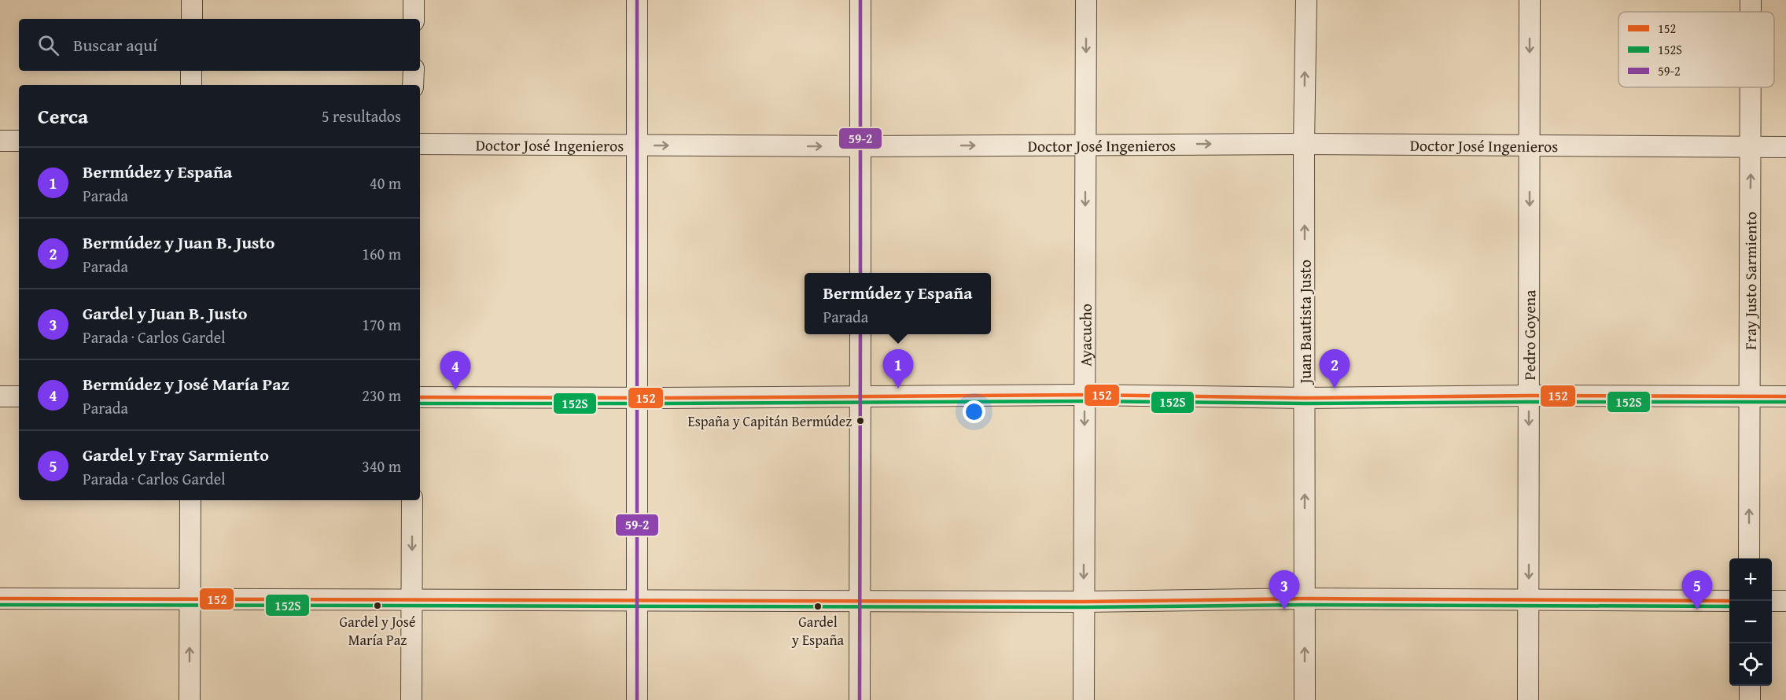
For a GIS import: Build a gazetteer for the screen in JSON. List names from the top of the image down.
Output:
{
  "streets": {
    "street": [
      "Doctor José Ingenieros",
      "Fray Justo Sarmiento",
      "Juan Bautista Justo",
      "Ayacucho",
      "Pedro Goyena"
    ]
  },
  "crossings": [
    ["Doctor José Ingenieros", "Fray Justo Sarmiento"],
    ["Doctor José Ingenieros", "Juan Bautista Justo"],
    ["Doctor José Ingenieros", "Ayacucho"],
    ["Doctor José Ingenieros", "Pedro Goyena"]
  ],
  "one_way": [
    "Doctor José Ingenieros",
    "Fray Justo Sarmiento",
    "Juan Bautista Justo",
    "Ayacucho",
    "Pedro Goyena"
  ],
  "places": ["España y Capitán Bermúdez", "Gardel y José María Paz", "Gardel y España"],
  "lines": ["transit line 59-2", "transit line 152", "transit line 152S"],
  "legend": ["152", "152S", "59-2"],
  "page": {
    "search": "Buscar aquí",
    "heading": ["Cerca", "5 resultados"],
    "list": [
      {
        "mark": "1",
        "name": "Bermúdez y España",
        "note": "Parada",
        "value": "40 m"
      },
      {
        "mark": "2",
        "name": "Bermúdez y Juan B. Justo",
        "note": "Parada",
        "value": "160 m"
      },
      {
        "mark": "3",
        "name": "Gardel y Juan B. Justo",
        "note": "Parada · Carlos Gardel",
        "value": "170 m"
      },
      {
        "mark": "4",
        "name": "Bermúdez y José María Paz",
        "note": "Parada",
        "value": "230 m"
      },
      {
        "mark": "5",
        "name": "Gardel y Fray Sarmiento",
        "note": "Parada · Carlos Gardel",
        "value": "340 m"
      }
    ],
    "popup": ["Bermúdez y España", "Parada"],
    "pins": [
      "1",
      "2",
      "4",
      "3",
      "5"
    ],
    "map_buttons": ["+", "−"]
  }
}
